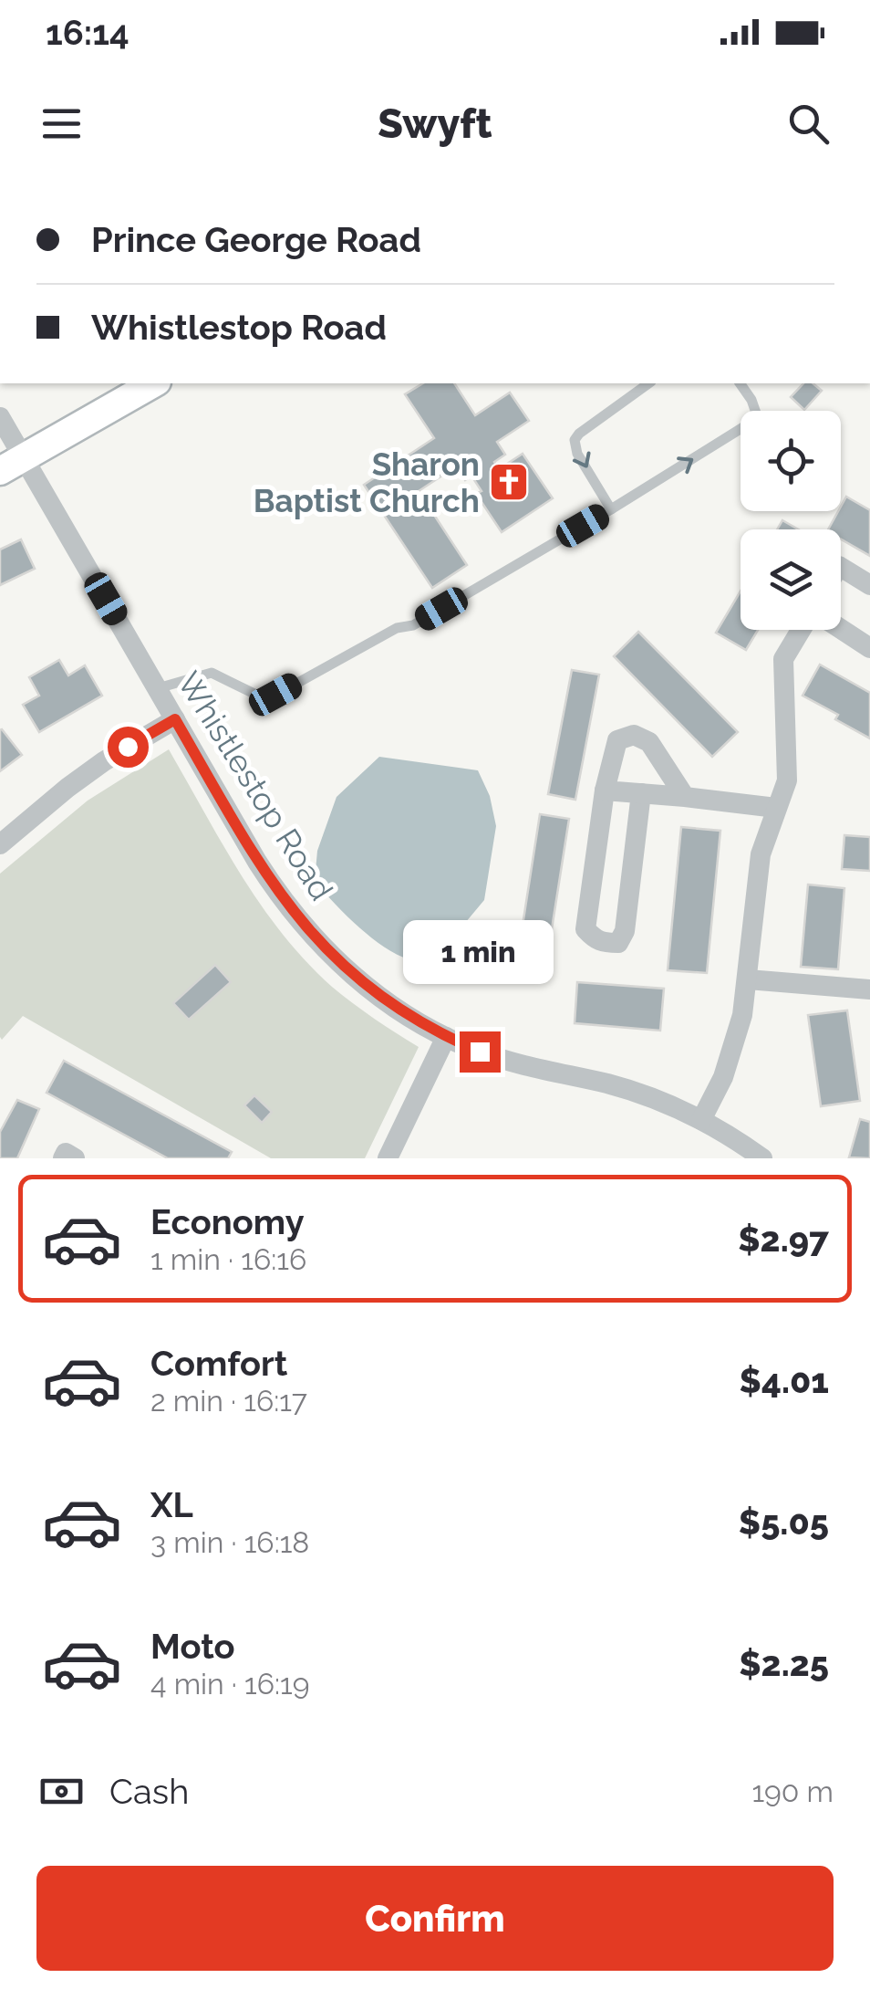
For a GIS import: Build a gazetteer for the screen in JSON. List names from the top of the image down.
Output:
{
  "streets": {
    "street": ["Whistlestop Road"]
  },
  "places": {
    "church": ["Sharon Baptist Church"]
  },
  "page": {
    "status": "16:14",
    "header": "Swyft",
    "banner": ["Prince George Road", "Whistlestop Road"],
    "bubble": "1 min",
    "list": [
      {
        "name": "Economy",
        "note": "1 min · 16:16",
        "value": "$2.97"
      },
      {
        "name": "Comfort",
        "note": "2 min · 16:17",
        "value": "$4.01"
      },
      {
        "name": "XL",
        "note": "3 min · 16:18",
        "value": "$5.05"
      },
      {
        "name": "Moto",
        "note": "4 min · 16:19",
        "value": "$2.25"
      }
    ],
    "pay": ["Cash", "190 m"],
    "buttons": "Confirm"
  }
}
